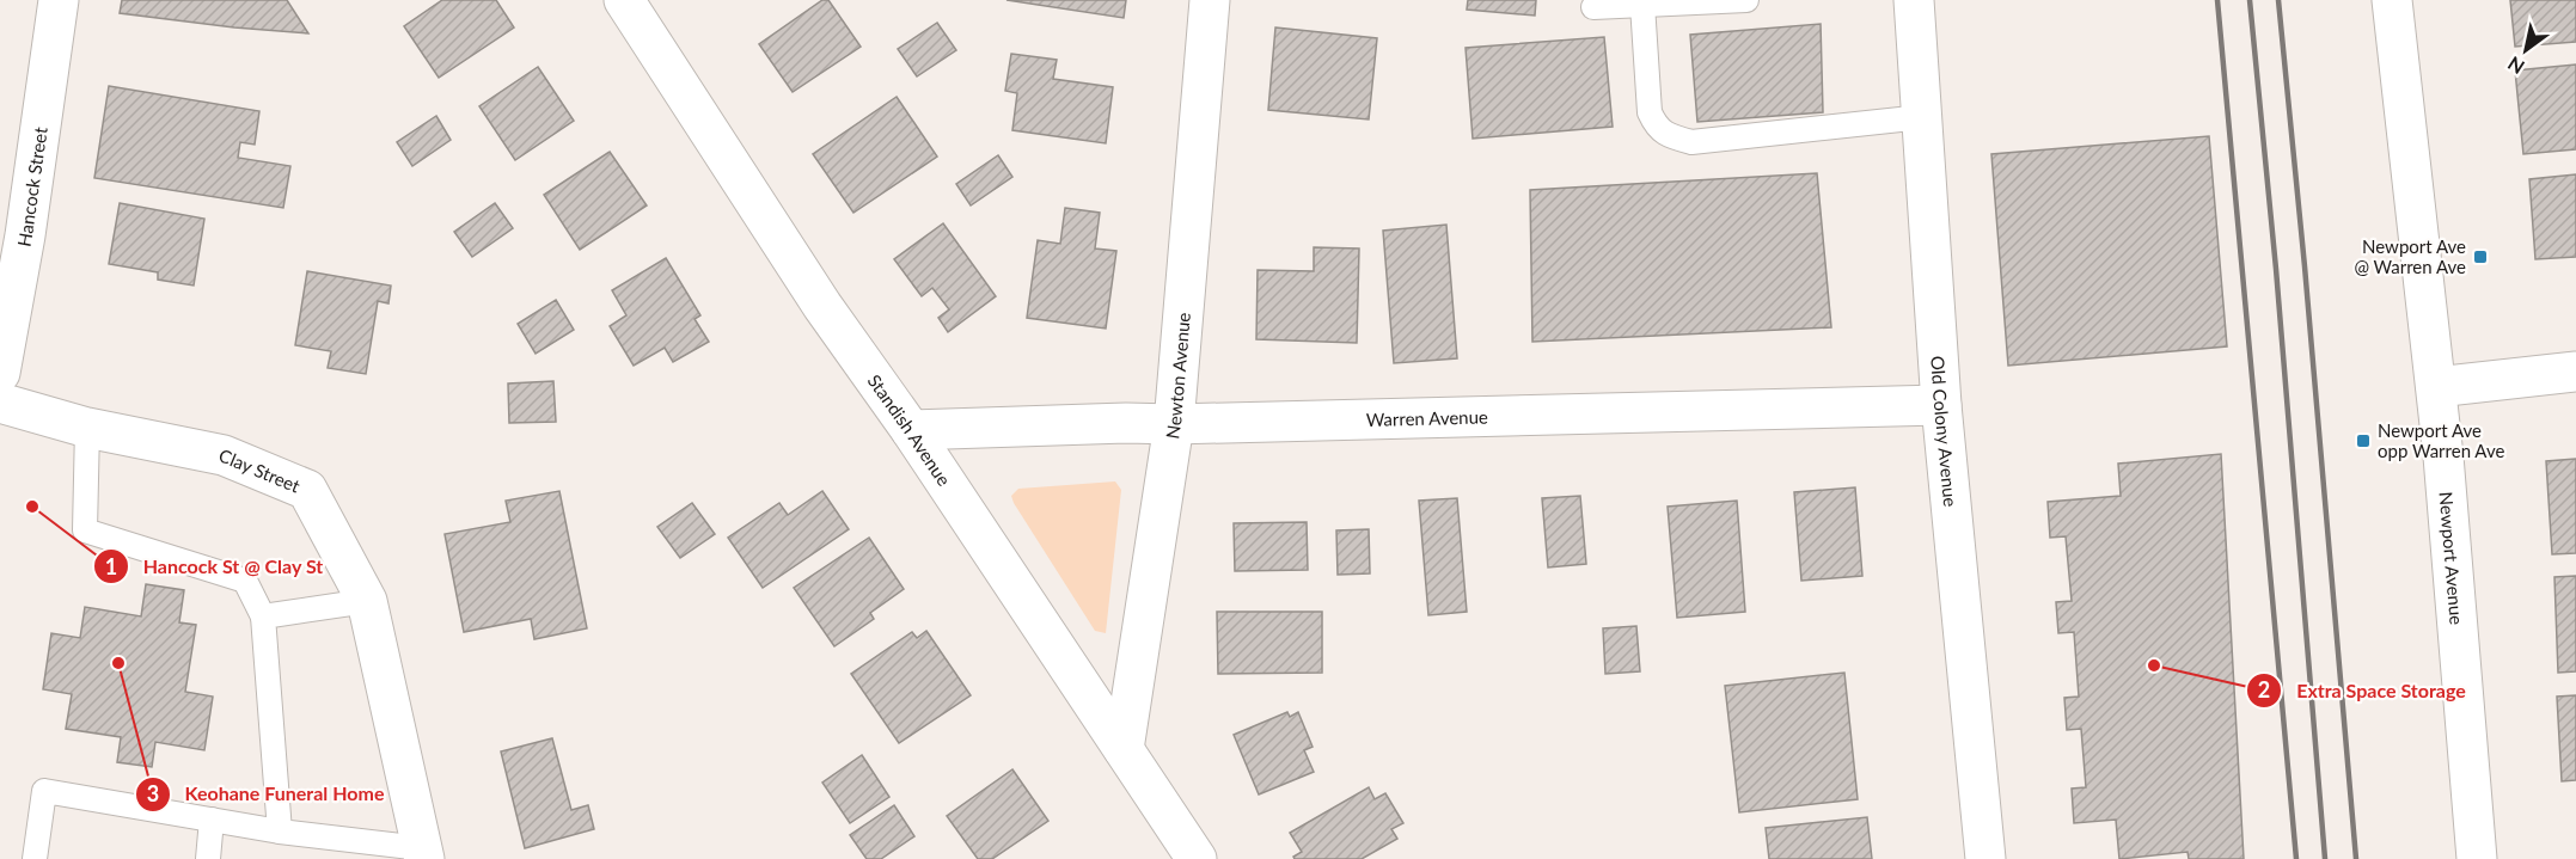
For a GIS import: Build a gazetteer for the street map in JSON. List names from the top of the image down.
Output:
{
  "streets": {
    "street": [
      "Hancock Street",
      "Newton Avenue",
      "Warren Avenue",
      "Standish Avenue",
      "Old Colony Avenue",
      "Clay Street",
      "Newport Avenue"
    ]
  },
  "crossings": [
    ["Newton Avenue", "Warren Avenue"],
    ["Newton Avenue", "Standish Avenue"],
    ["Warren Avenue", "Standish Avenue"],
    ["Warren Avenue", "Old Colony Avenue"]
  ],
  "places": {
    "transit": ["Newport Ave @ Warren Ave", "Newport Ave opp Warren Ave"],
    "other": ["Hancock St @ Clay St", "Keohane Funeral Home", "Extra Space Storage"]
  },
  "north": "bottom left"
}
